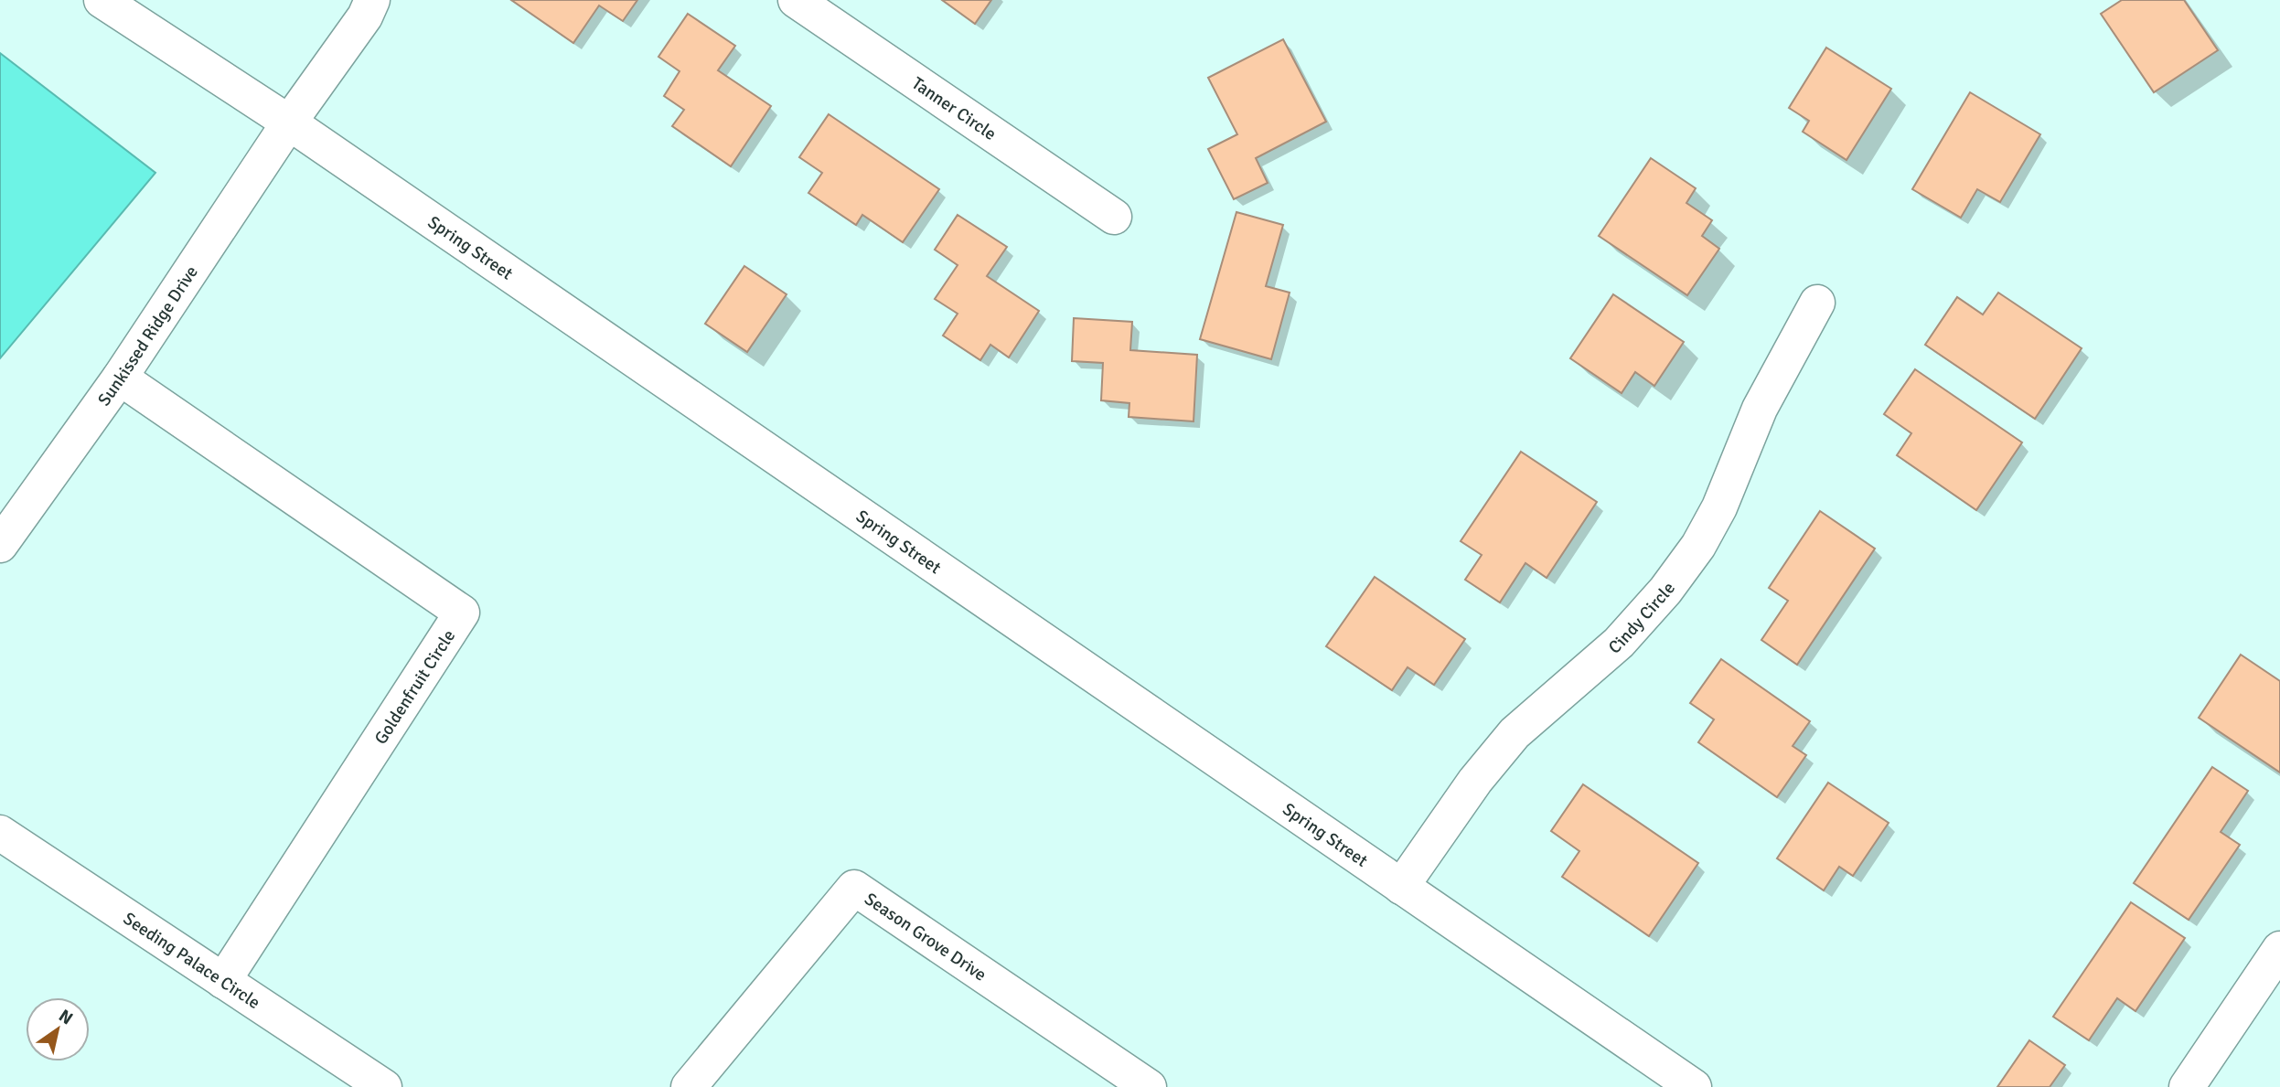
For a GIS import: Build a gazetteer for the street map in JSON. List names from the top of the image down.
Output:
{
  "streets": {
    "street": [
      "Tanner Circle",
      "Spring Street",
      "Sunkissed Ridge Drive",
      "Cindy Circle",
      "Goldenfruit Circle",
      "Season Grove Drive",
      "Seeding Palace Circle"
    ]
  },
  "crossings": [
    ["Spring Street", "Sunkissed Ridge Drive"],
    ["Spring Street", "Cindy Circle"],
    ["Sunkissed Ridge Drive", "Goldenfruit Circle"],
    ["Goldenfruit Circle", "Seeding Palace Circle"]
  ],
  "north": "top right"
}
